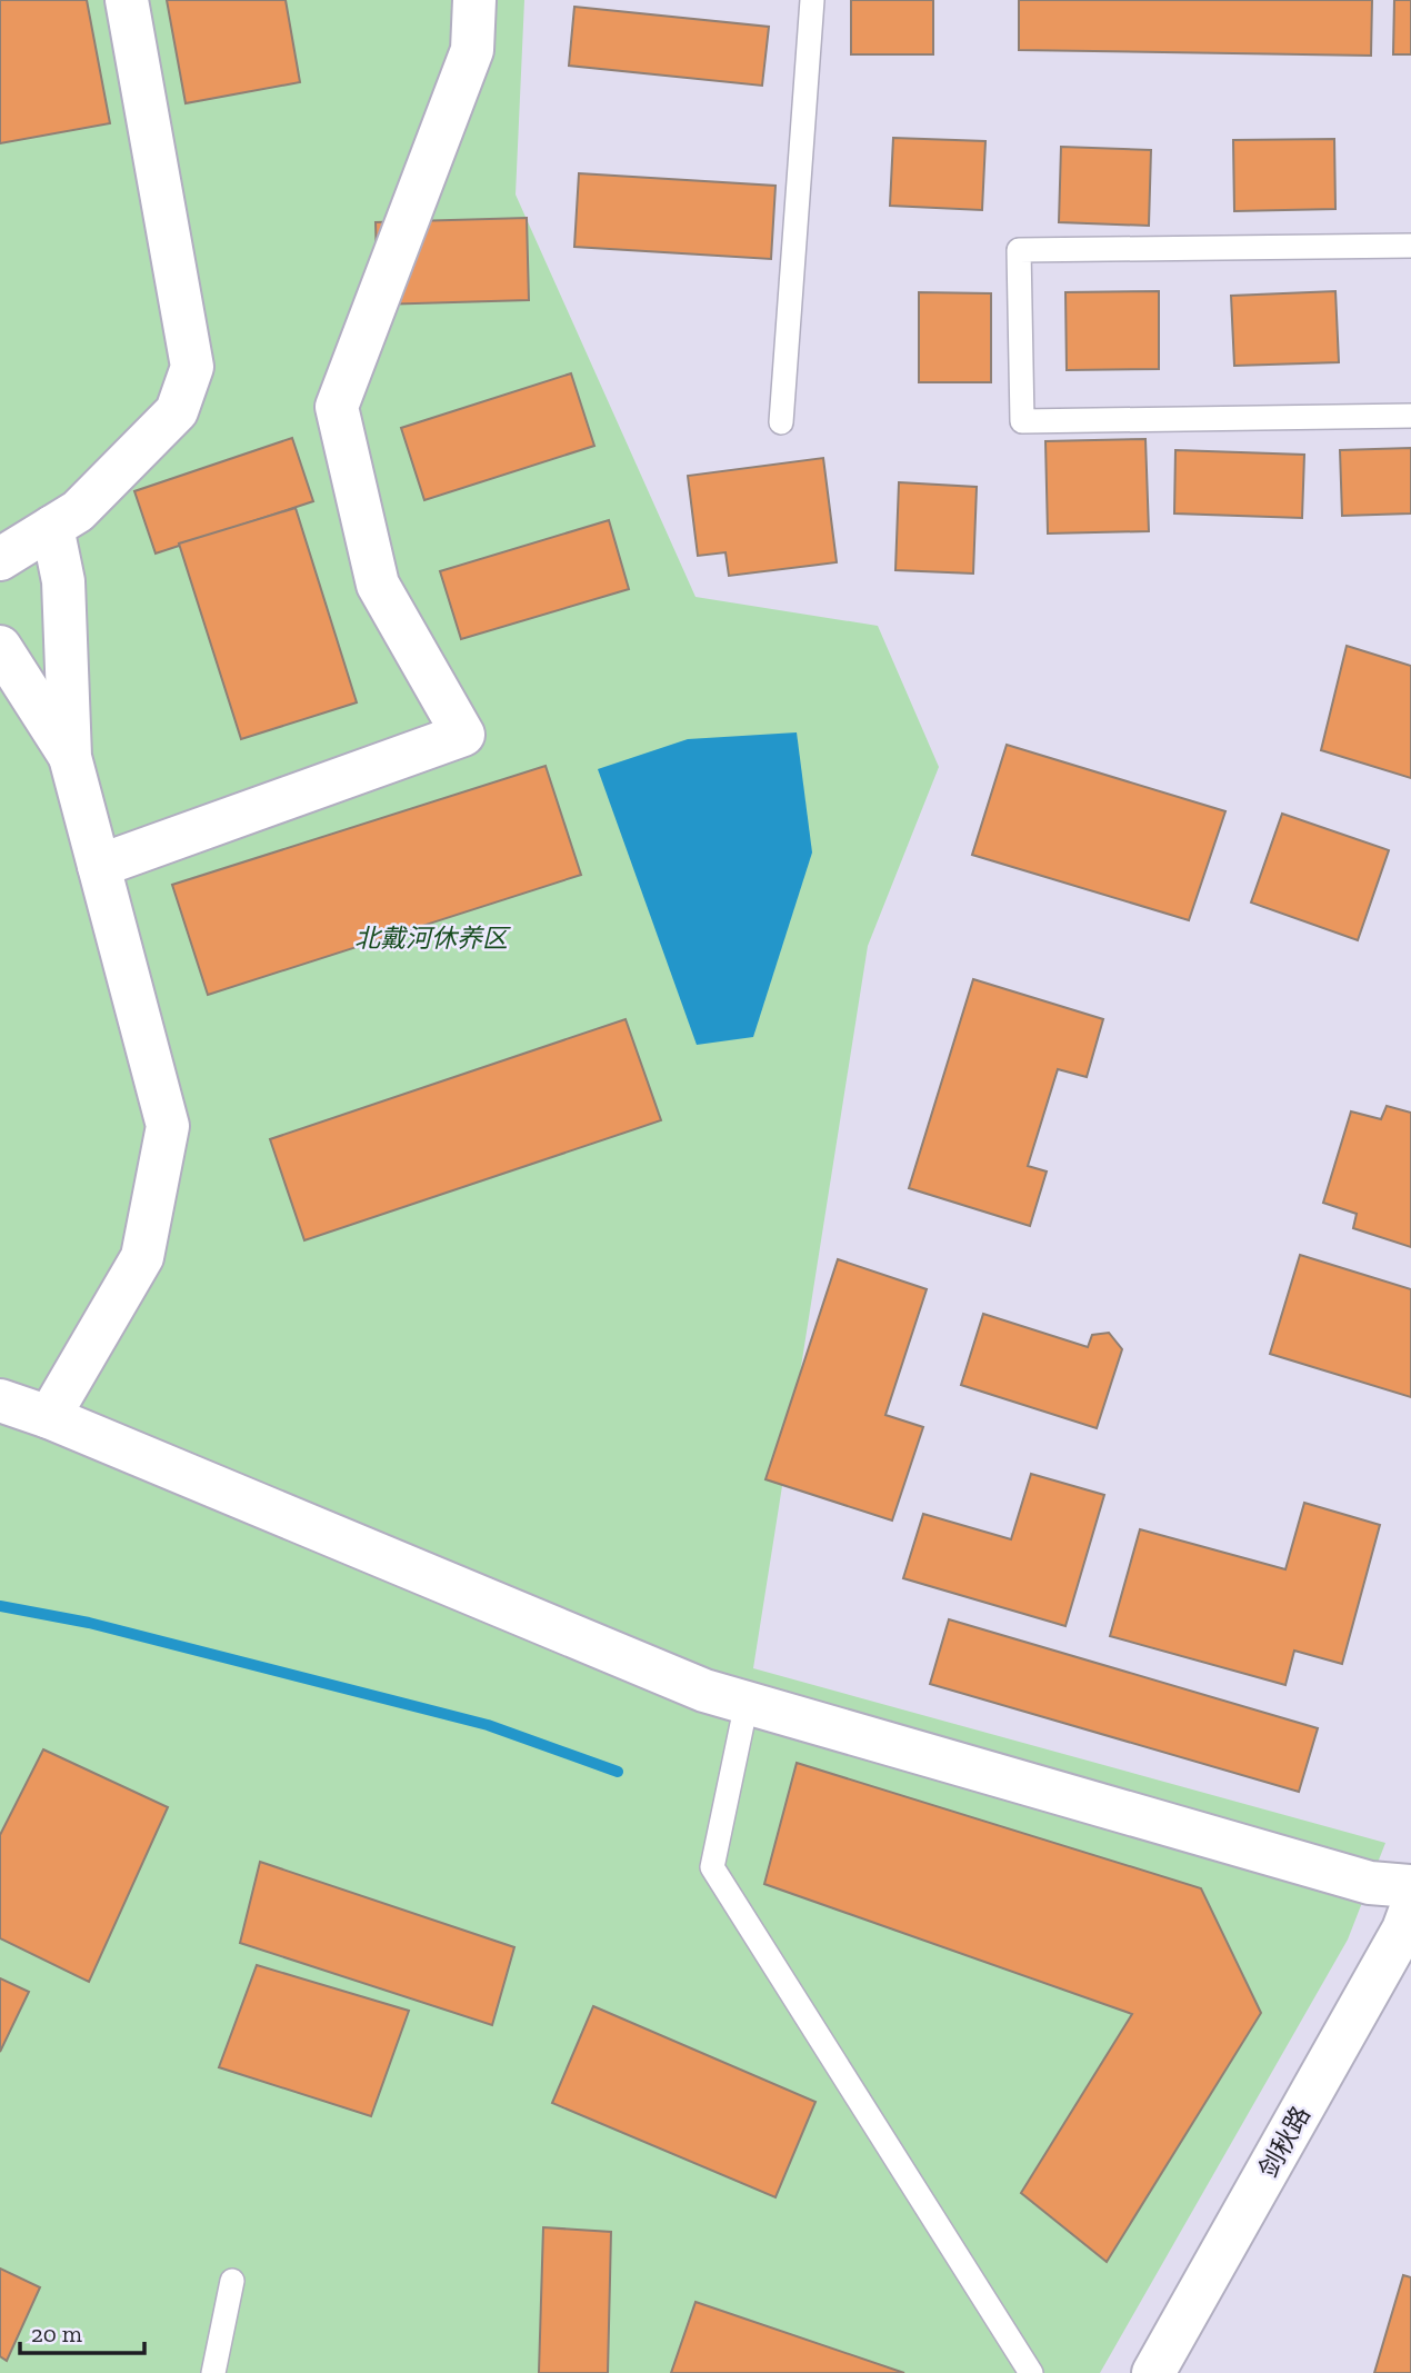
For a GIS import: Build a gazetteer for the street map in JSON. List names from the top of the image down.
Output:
{
  "streets": {
    "street": ["剑秋路"]
  },
  "parks": ["北戴河休养区"],
  "scale_bar": "20 m"
}
